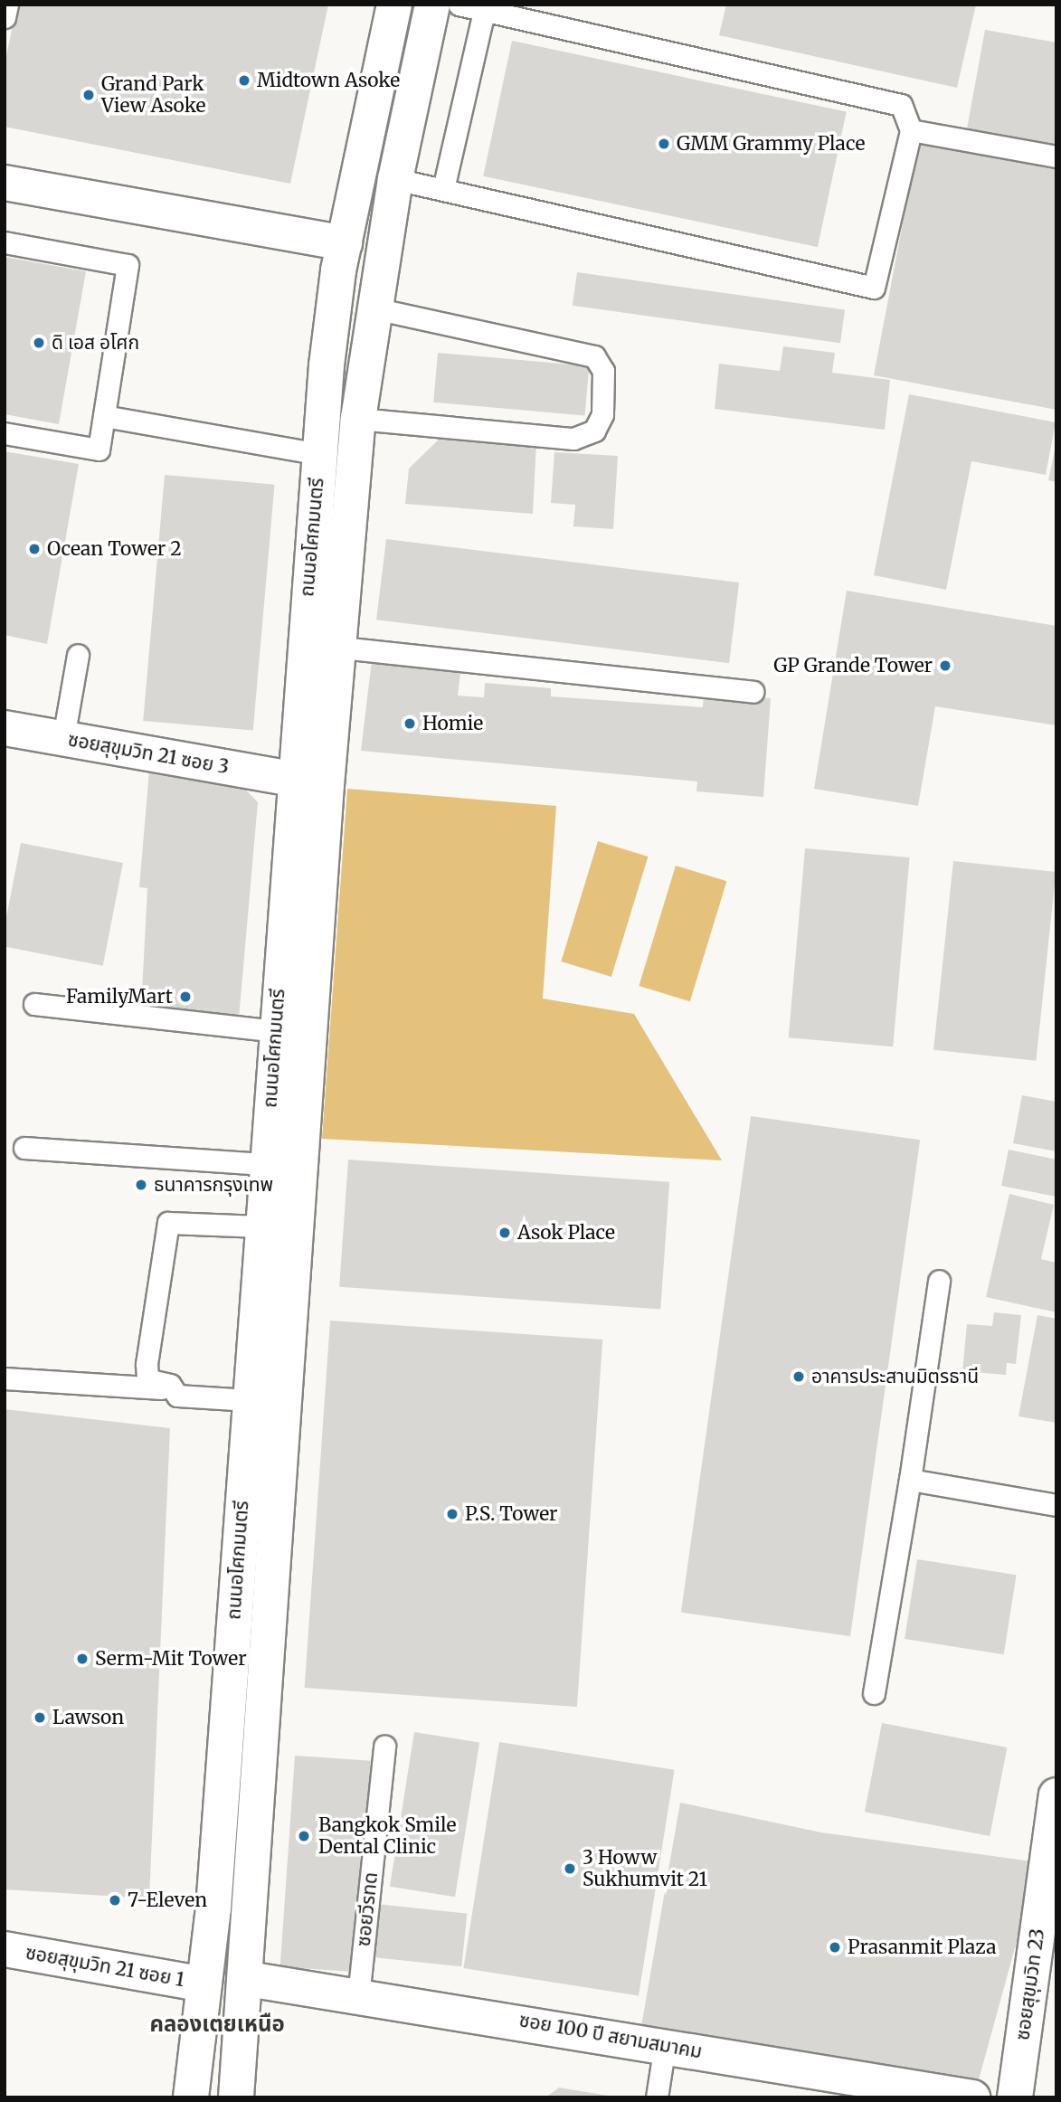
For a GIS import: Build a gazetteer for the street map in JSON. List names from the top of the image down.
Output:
{
  "streets": {
    "main road": [
      "ถนนอโศกมนตรี",
      "ซอยสุขุมวิท 21 ซอย 3",
      "ซอยสุขุมวิท 21 ซอย 1",
      "ซอยสุขุมวิท 23",
      "ซอย 100 ปี สยามสมาคม"
    ],
    "lane": ["ซอยวีรทด"]
  },
  "crossings": [
    ["ถนนอโศกมนตรี", "ซอยสุขุมวิท 21 ซอย 3"],
    ["ถนนอโศกมนตรี", "ซอยสุขุมวิท 21 ซอย 1"],
    ["ถนนอโศกมนตรี", "ซอย 100 ปี สยามสมาคม"],
    ["ซอยวีรทด", "ซอย 100 ปี สยามสมาคม"]
  ],
  "districts": ["คลองเตยเหนือ"],
  "places": [
    "Midtown Asoke",
    "Grand Park View Asoke",
    "GMM Grammy Place",
    "ดิ เอส อโศก",
    "Ocean Tower 2",
    "GP Grande Tower",
    "Homie",
    "FamilyMart",
    "ธนาคารกรุงเทพ",
    "Asok Place",
    "อาคารประสานมิตรธานี",
    "P.S. Tower",
    "Serm-Mit Tower",
    "Lawson",
    "Bangkok Smile Dental Clinic",
    "3 Howw Sukhumvit 21",
    "7-Eleven",
    "Prasanmit Plaza"
  ]
}
